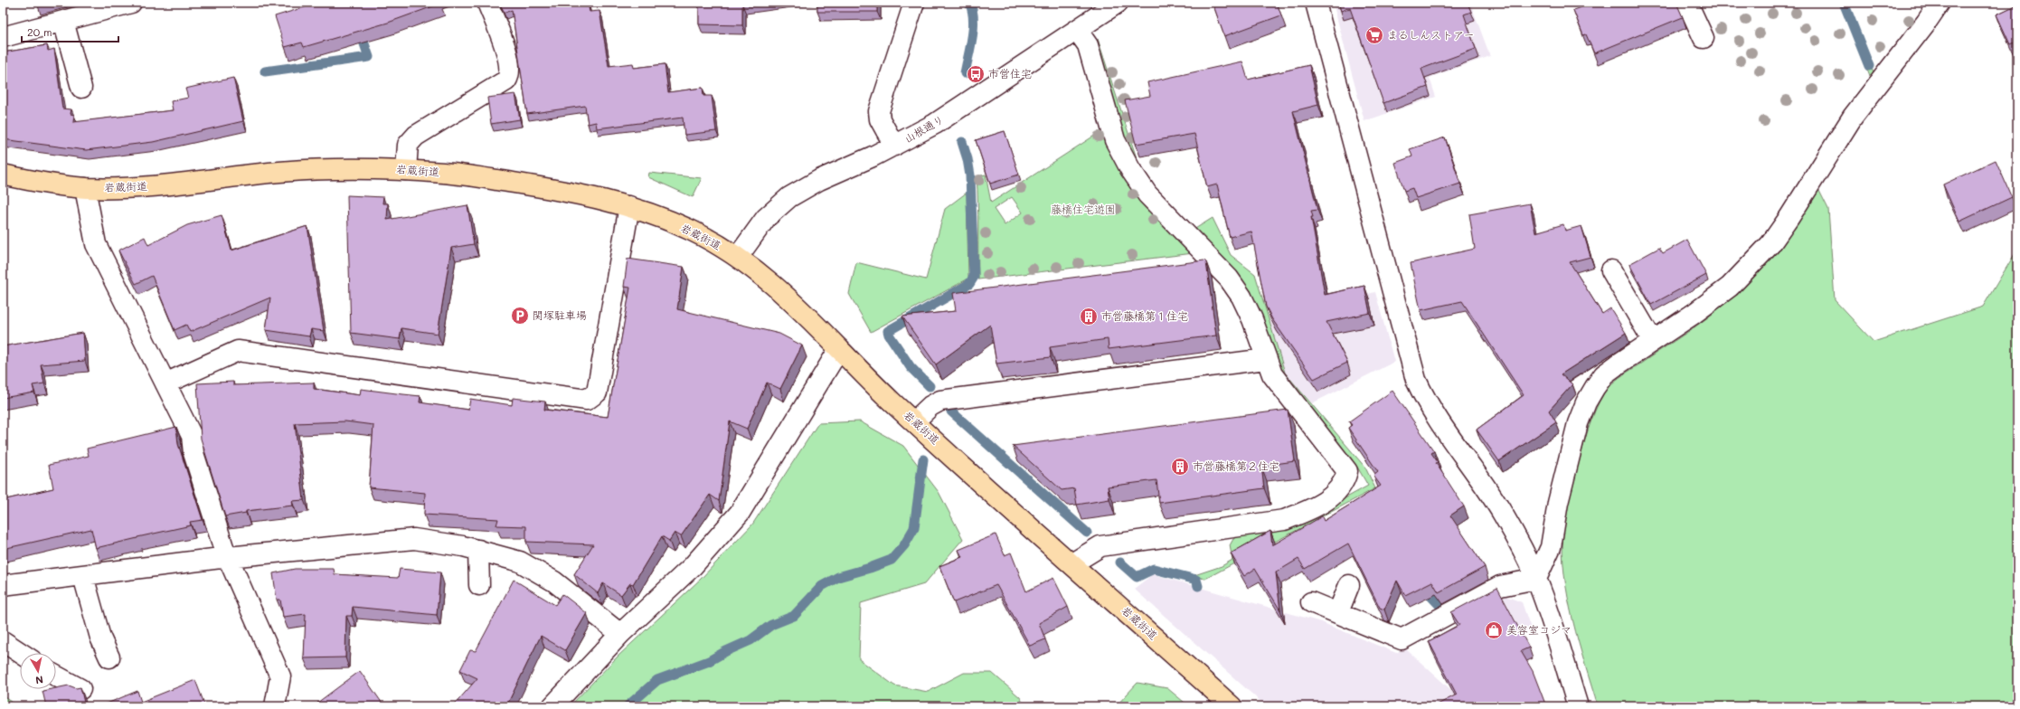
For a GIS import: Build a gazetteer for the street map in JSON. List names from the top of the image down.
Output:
{
  "streets": {
    "main road": ["岩蔵街道"],
    "street": ["山根通り"]
  },
  "crossings": [
    ["山根通り", "岩蔵街道"]
  ],
  "parks": ["藤橋住宅遊園"],
  "places": {
    "supermarket": ["まるしんストアー"],
    "bus stop": ["市営住宅"],
    "parking": ["関塚駐車場"],
    "building": ["市営藤橋第１住宅", "市営藤橋第２住宅"],
    "shop": ["美容室コジマ"]
  },
  "scale_bar": "20 m",
  "north": "bottom"
}
